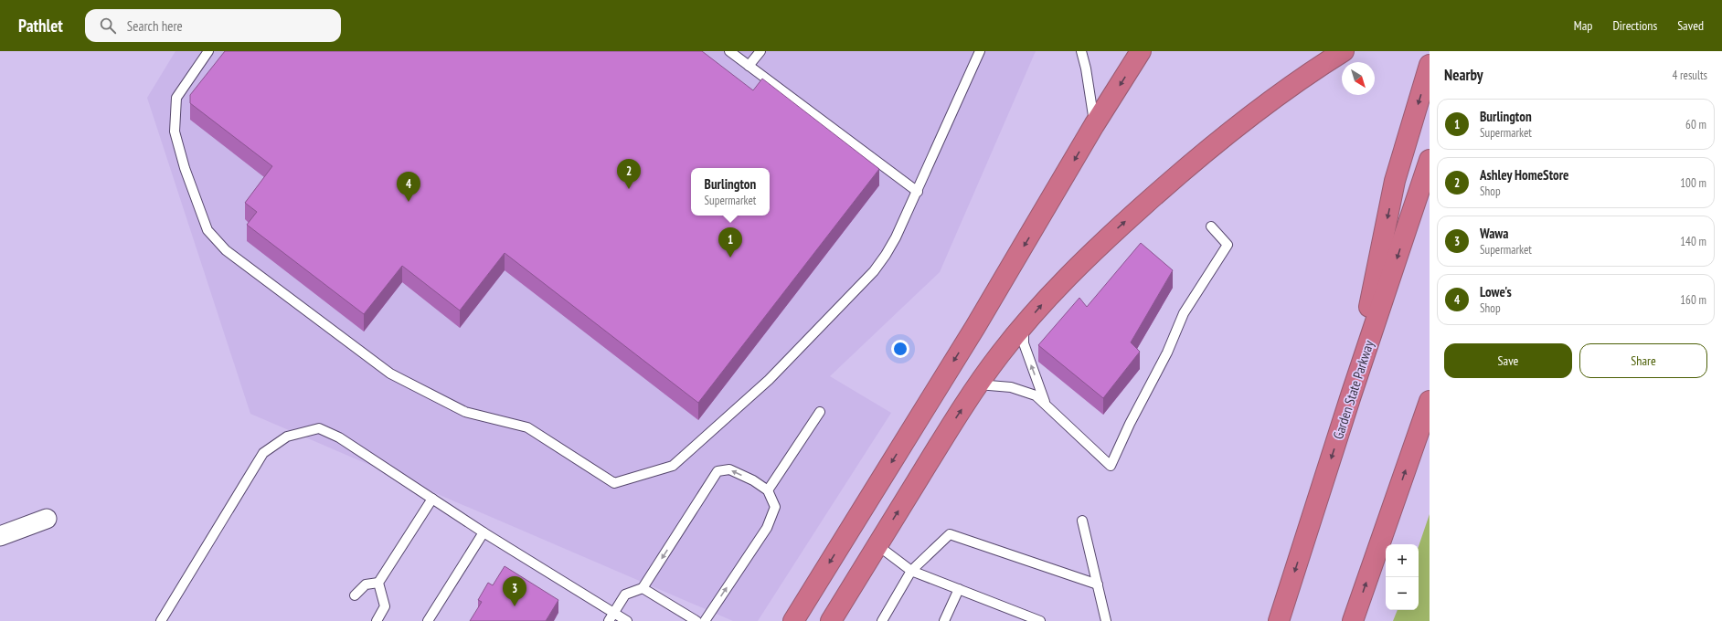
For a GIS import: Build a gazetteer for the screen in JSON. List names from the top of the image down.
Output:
{
  "streets": {
    "highway": ["Garden State Parkway"]
  },
  "north": "bottom right",
  "page": {
    "header": "Pathlet",
    "search": "Search here",
    "nav": ["Map", "Directions", "Saved"],
    "heading": ["Nearby", "4 results"],
    "list": [
      {
        "mark": "1",
        "name": "Burlington",
        "note": "Supermarket",
        "value": "60 m"
      },
      {
        "mark": "2",
        "name": "Ashley HomeStore",
        "note": "Shop",
        "value": "100 m"
      },
      {
        "mark": "3",
        "name": "Wawa",
        "note": "Supermarket",
        "value": "140 m"
      },
      {
        "mark": "4",
        "name": "Lowe's",
        "note": "Shop",
        "value": "160 m"
      }
    ],
    "pins": [
      "2",
      "4",
      "1",
      "3"
    ],
    "popup": ["Burlington", "Supermarket"],
    "buttons": ["Save", "Share"],
    "map_buttons": ["+", "−"]
  }
}
